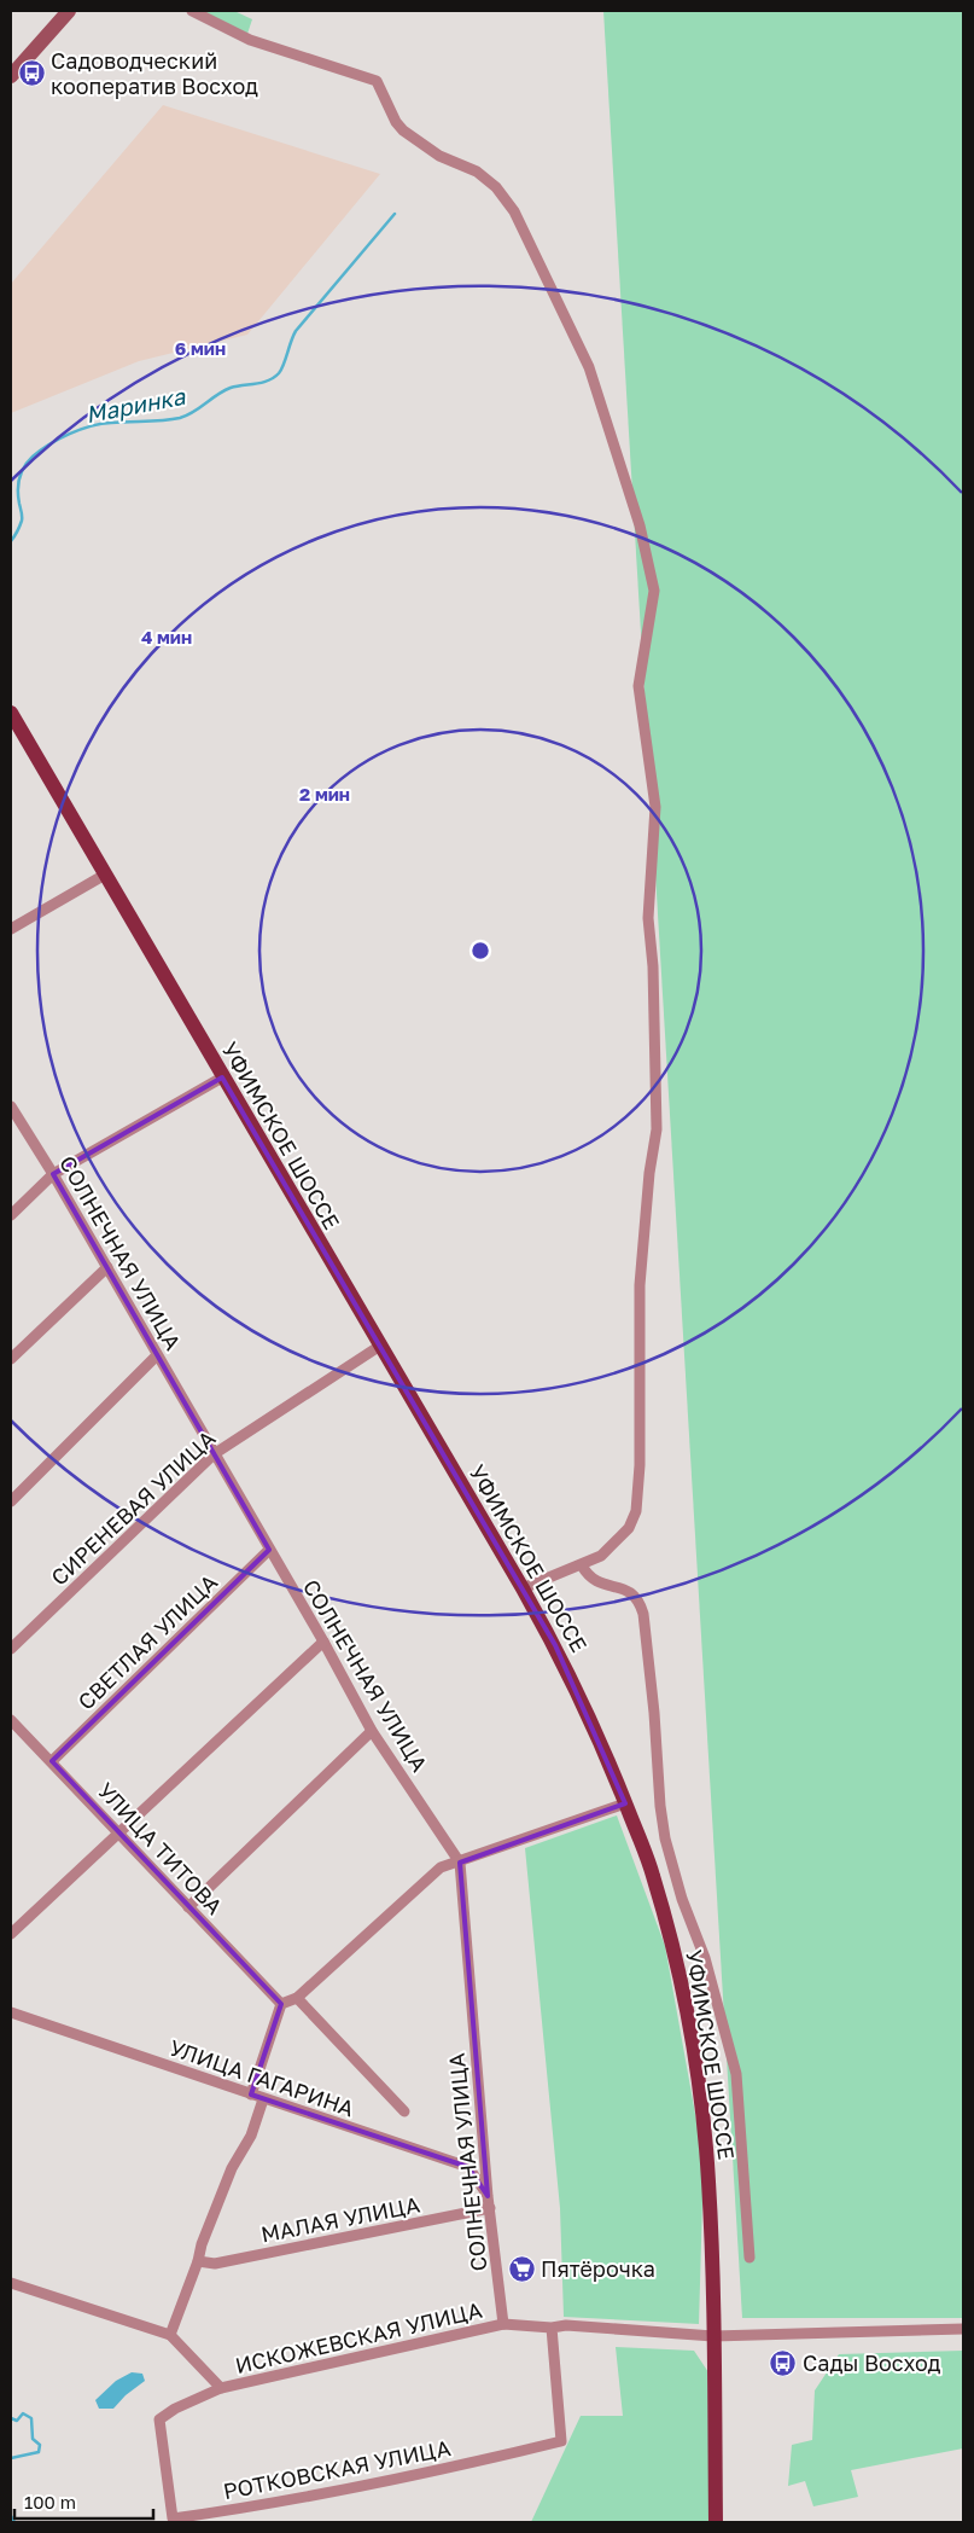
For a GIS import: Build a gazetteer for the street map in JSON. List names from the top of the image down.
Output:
{
  "streets": {
    "main road": ["УФИМСКОЕ ШОССЕ"],
    "street": [
      "СОЛНЕЧНАЯ УЛИЦА",
      "СИРЕНЕВАЯ УЛИЦА",
      "СВЕТЛАЯ УЛИЦА",
      "УЛИЦА ТИТОВА",
      "УЛИЦА ГАГАРИНА",
      "МАЛАЯ УЛИЦА",
      "ИСКОЖЕВСКАЯ УЛИЦА",
      "РОТКОВСКАЯ УЛИЦА"
    ]
  },
  "crossings": [
    ["УФИМСКОЕ ШОССЕ", "СИРЕНЕВАЯ УЛИЦА"],
    ["УФИМСКОЕ ШОССЕ", "ИСКОЖЕВСКАЯ УЛИЦА"],
    ["СОЛНЕЧНАЯ УЛИЦА", "СИРЕНЕВАЯ УЛИЦА"],
    ["СОЛНЕЧНАЯ УЛИЦА", "СВЕТЛАЯ УЛИЦА"],
    ["СОЛНЕЧНАЯ УЛИЦА", "УЛИЦА ГАГАРИНА"],
    ["СОЛНЕЧНАЯ УЛИЦА", "МАЛАЯ УЛИЦА"],
    ["СОЛНЕЧНАЯ УЛИЦА", "ИСКОЖЕВСКАЯ УЛИЦА"],
    ["СВЕТЛАЯ УЛИЦА", "УЛИЦА ТИТОВА"],
    ["ИСКОЖЕВСКАЯ УЛИЦА", "РОТКОВСКАЯ УЛИЦА"]
  ],
  "water": ["Маринка"],
  "places": {
    "bus stop": ["Садоводческий кооператив Восход", "Сады Восход"],
    "supermarket": ["Пятёрочка"]
  },
  "scale_bar": "100 m",
  "rings": ["6 мин", "4 мин", "2 мин"]
}
